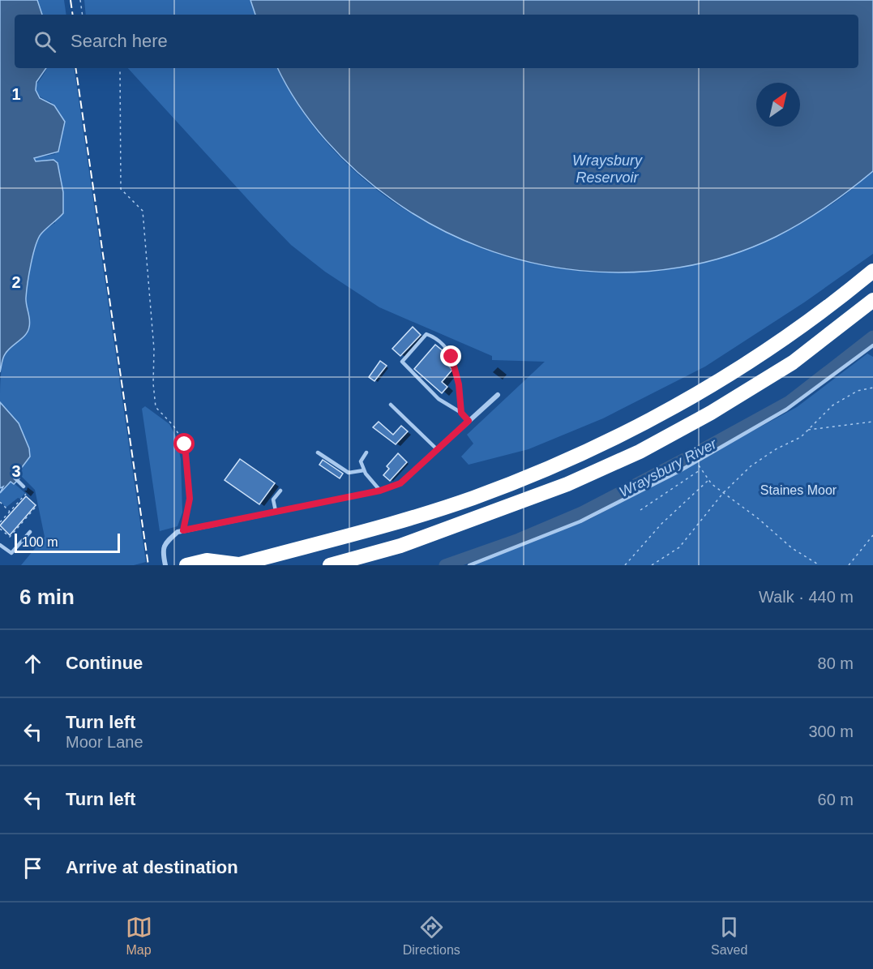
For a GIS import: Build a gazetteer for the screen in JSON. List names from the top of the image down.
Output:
{
  "water": ["Wraysbury Reservoir", "Wraysbury River"],
  "parks": ["Staines Moor"],
  "scale_bar": "100 m",
  "north": "top right",
  "page": {
    "search": "Search here",
    "scale": "100 m",
    "heading": ["6 min", "Walk · 440 m"],
    "list": [
      ["Continue", "80 m"],
      ["Turn left", "Moor Lane", "300 m"],
      ["Turn left", "60 m"],
      "Arrive at destination"
    ],
    "nav": ["Map", "Directions", "Saved"]
  },
  "grid": {
    "rows": ["1", "2", "3"]
  }
}
